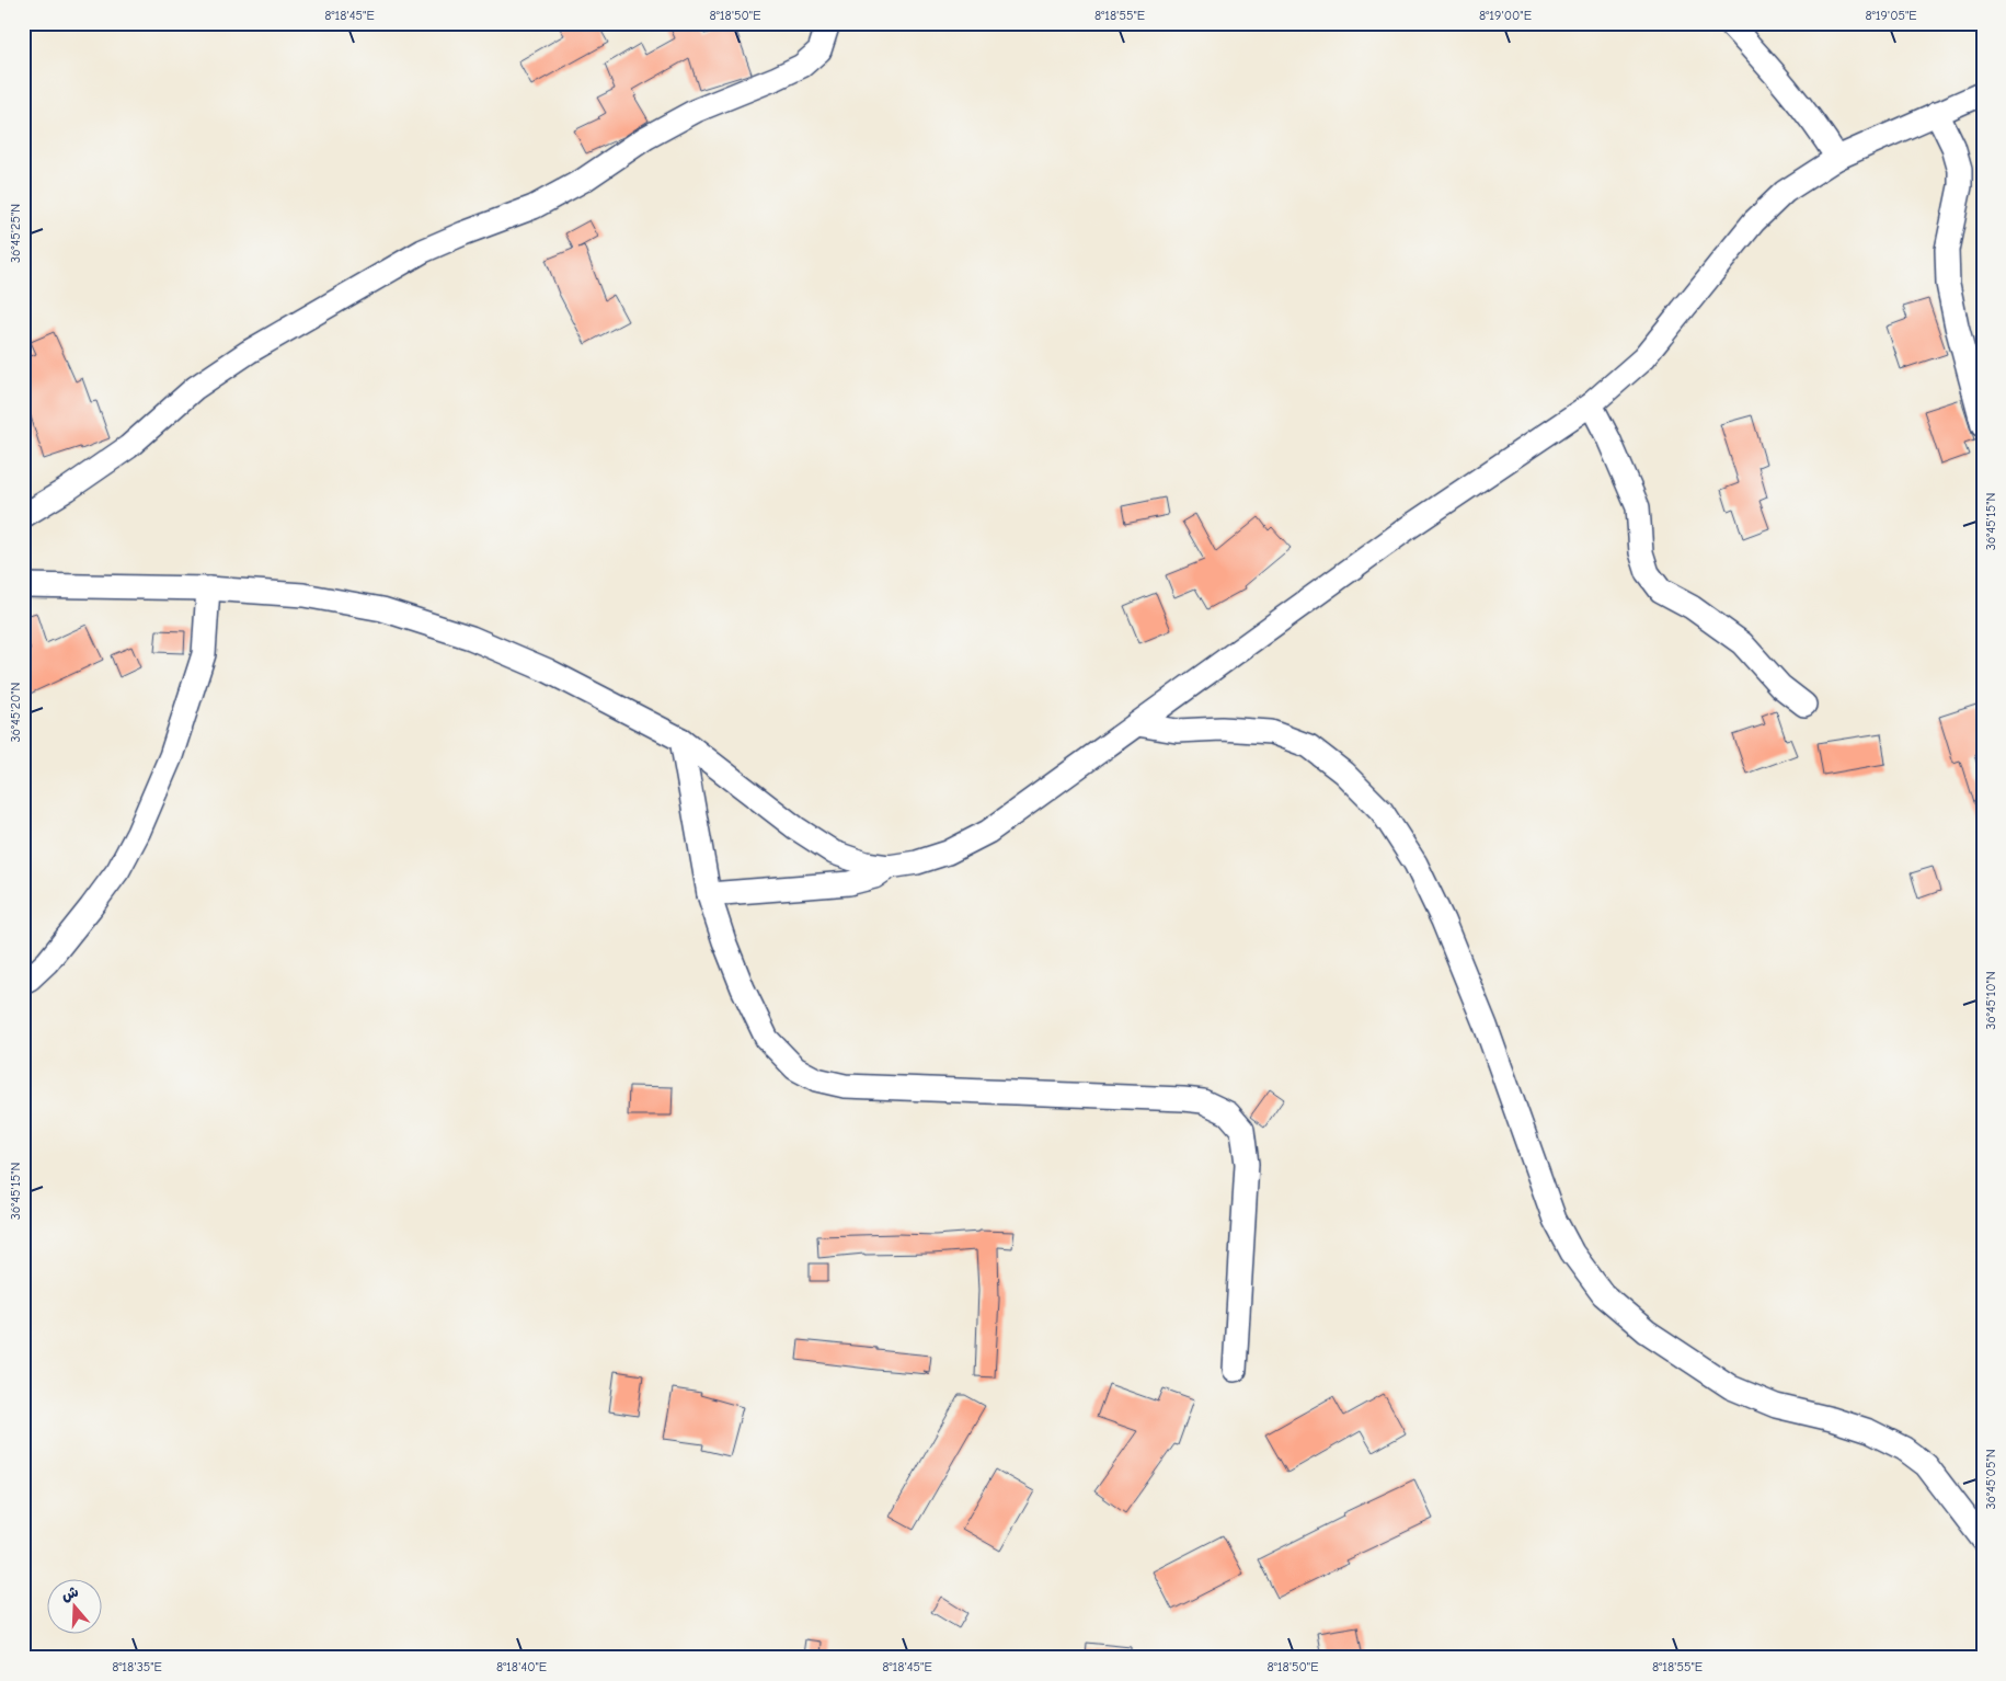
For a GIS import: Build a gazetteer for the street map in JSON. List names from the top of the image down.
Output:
{
  "north": "top",
  "coordinates": [
    "8°18'45\"E",
    "8°18'50\"E",
    "8°18'55\"E",
    "8°19'00\"E",
    "8°19'05\"E",
    "36°45'25\"N",
    "36°45'15\"N",
    "36°45'20\"N",
    "36°45'10\"N",
    "36°45'05\"N",
    "8°18'35\"E",
    "8°18'40\"E"
  ]
}
